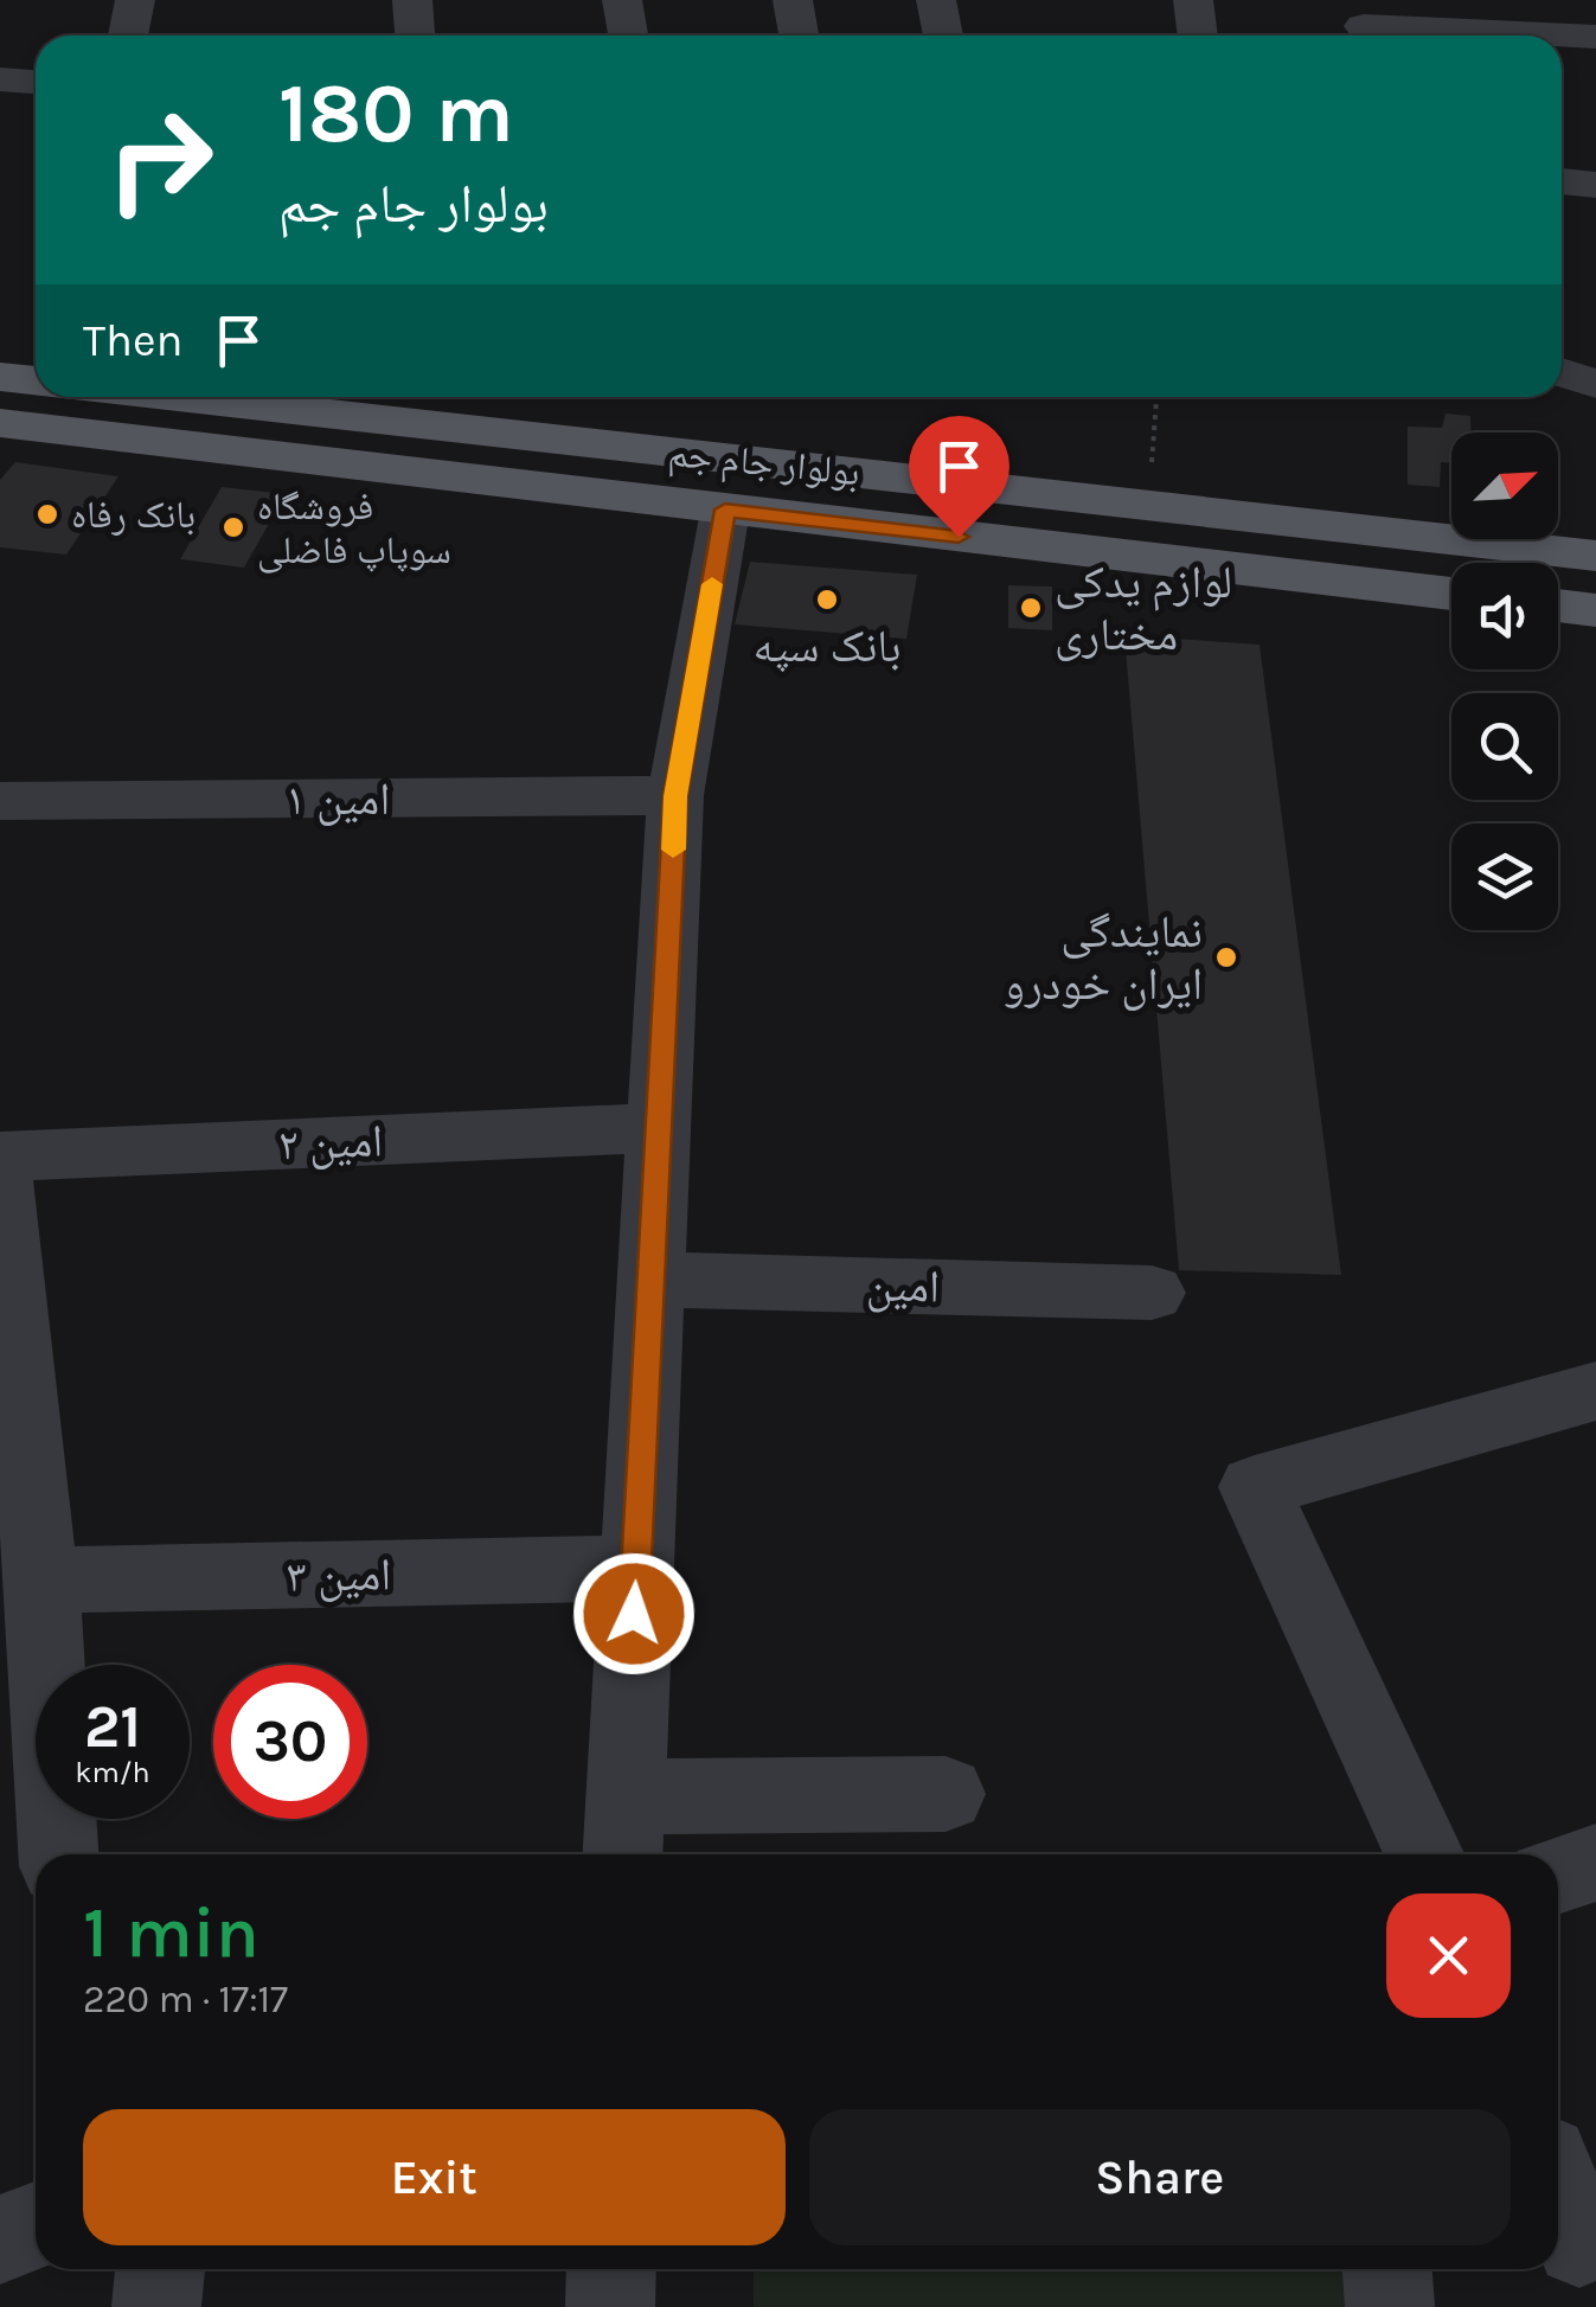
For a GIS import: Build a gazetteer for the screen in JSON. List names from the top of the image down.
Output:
{
  "streets": {
    "main road": ["بولوار جام جم"],
    "street": [
      "امین ۱",
      "امین ۲",
      "امین",
      "امین ۳"
    ]
  },
  "places": [
    "بانک رفاه",
    "فروشگاه سوپاپ فاضلی",
    "بانک سپه",
    "لوازم یدکی مختاری",
    "نمایندگی ایران خودرو"
  ],
  "north": "top right",
  "page": {
    "turn": ["180 m", "بولوار جام جم"],
    "then": "Then",
    "speed": "21 km/h",
    "limit": "30",
    "heading": ["1 min", "220 m · 17:17"],
    "buttons": ["Exit", "Share"]
  }
}
